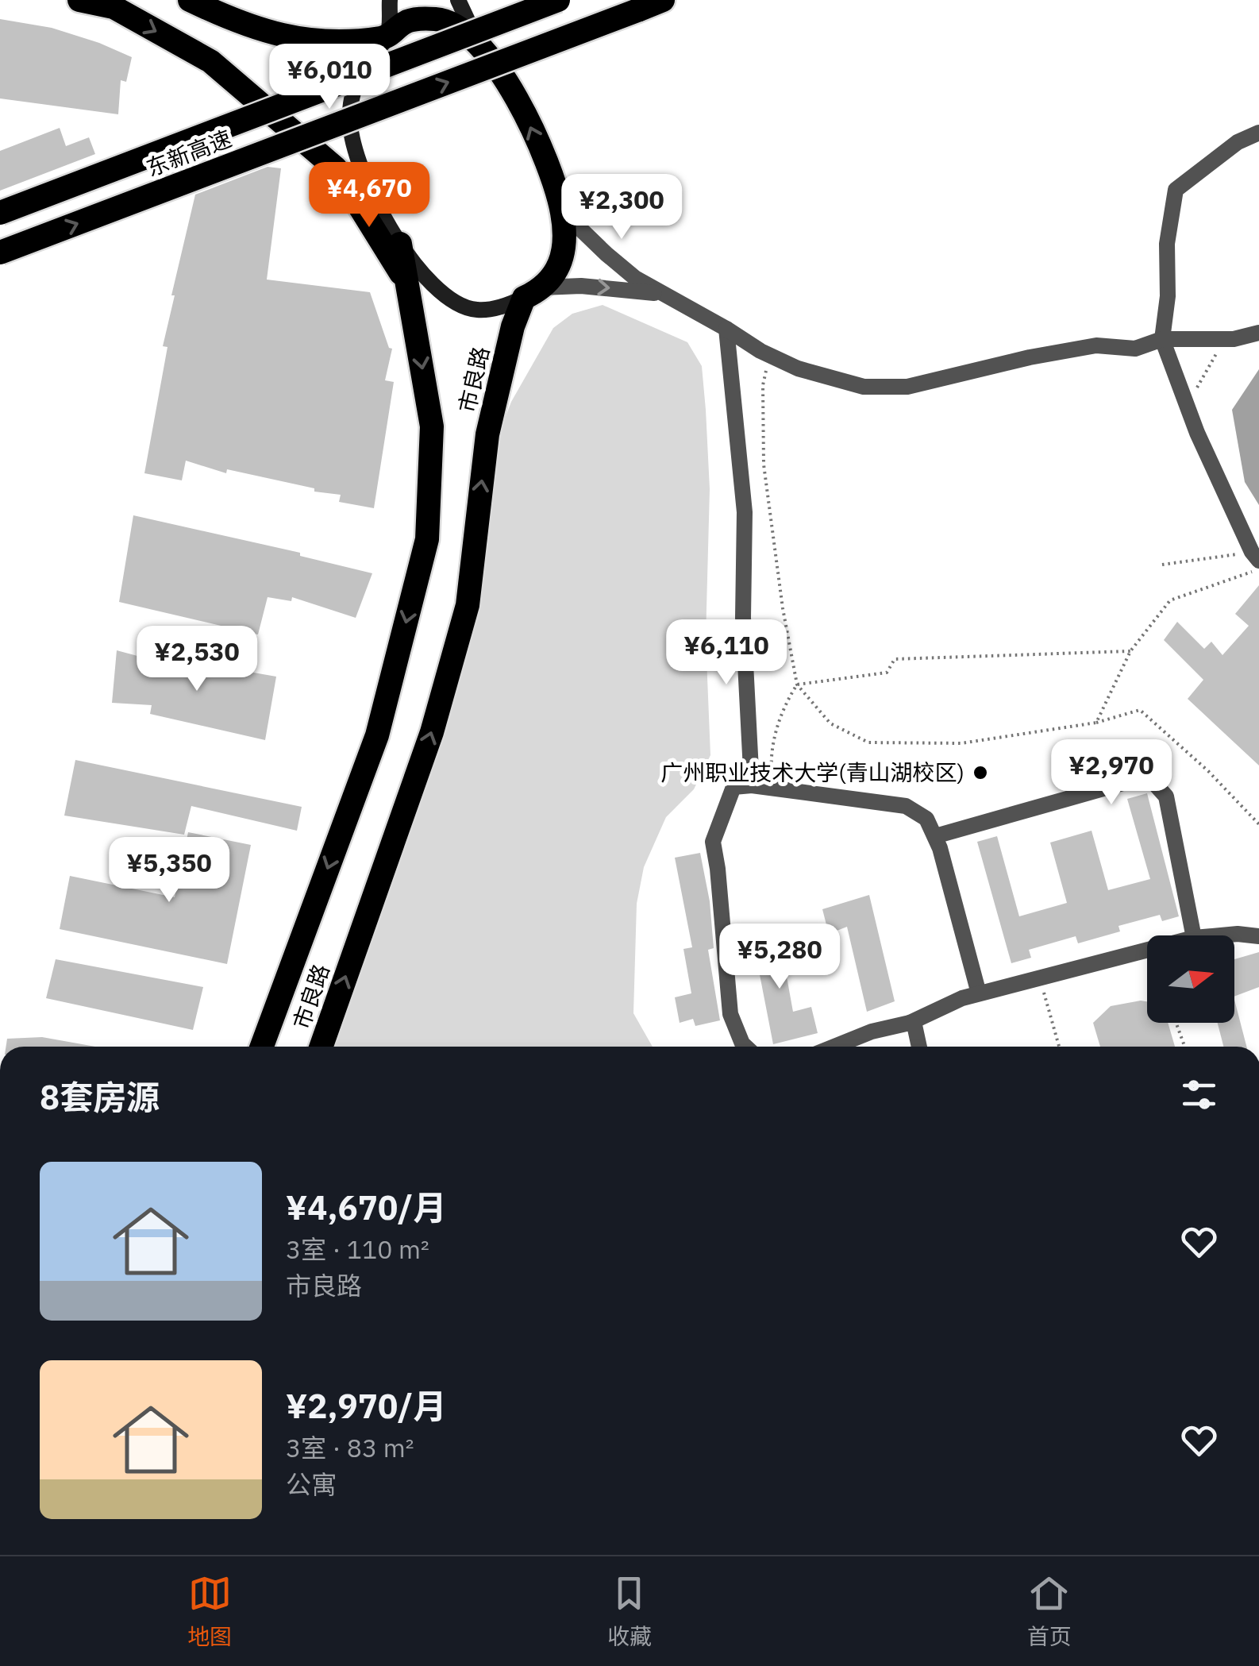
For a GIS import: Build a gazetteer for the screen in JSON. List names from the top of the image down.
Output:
{
  "streets": {
    "highway": ["东新高速", "市良路"]
  },
  "places": ["广州职业技术大学(青山湖校区)"],
  "north": "right",
  "page": {
    "price": [
      "¥6,010",
      "¥4,670",
      "¥2,300",
      "¥6,110",
      "¥2,530",
      "¥2,970",
      "¥5,350",
      "¥5,280"
    ],
    "heading": "8套房源",
    "list": [
      {
        "name": "¥4,670/月",
        "note": "3室 · 110 m² · 市良路"
      },
      {
        "name": "¥2,970/月",
        "note": "3室 · 83 m² · 公寓"
      }
    ],
    "tabs": ["地图", "收藏", "首页"]
  }
}
